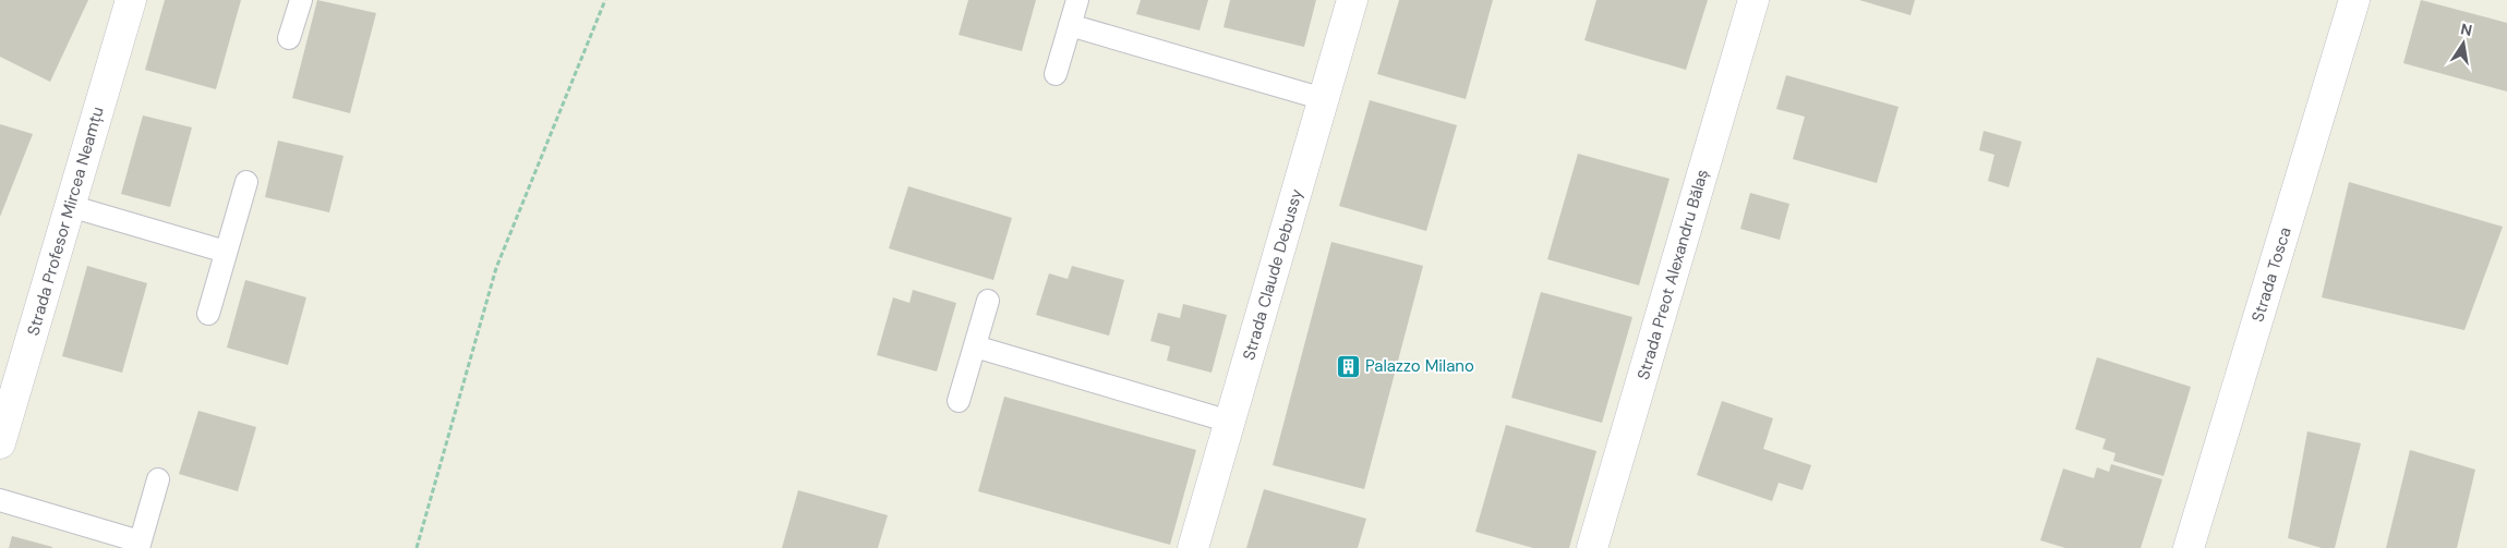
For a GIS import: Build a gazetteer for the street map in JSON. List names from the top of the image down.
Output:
{
  "streets": {
    "street": [
      "Strada Profesor Mircea Neamțu",
      "Strada Claude Debussy",
      "Strada Preot Alexandru Bălaș",
      "Strada Tosca"
    ]
  },
  "places": {
    "building": ["Palazzo Milano"]
  },
  "north": "top"
}
